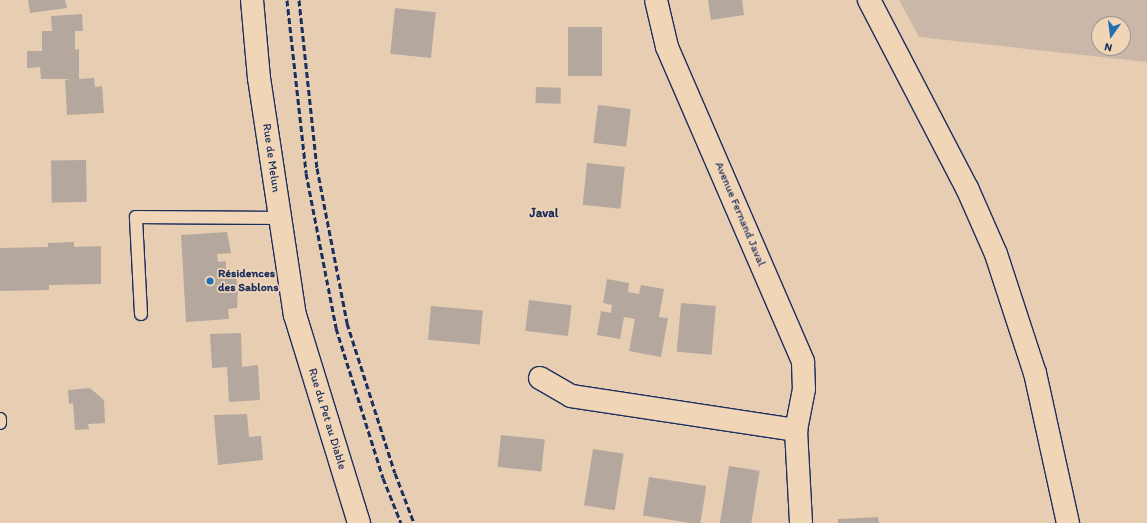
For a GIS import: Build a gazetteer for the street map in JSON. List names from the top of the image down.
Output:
{
  "streets": {
    "street": ["Rue de Melun", "Avenue Fernand Javal", "Rue du Pet au Diable"]
  },
  "crossings": [
    ["Rue de Melun", "Rue du Pet au Diable"]
  ],
  "districts": ["Javal"],
  "places": ["Résidences des Sablons"],
  "north": "bottom"
}
